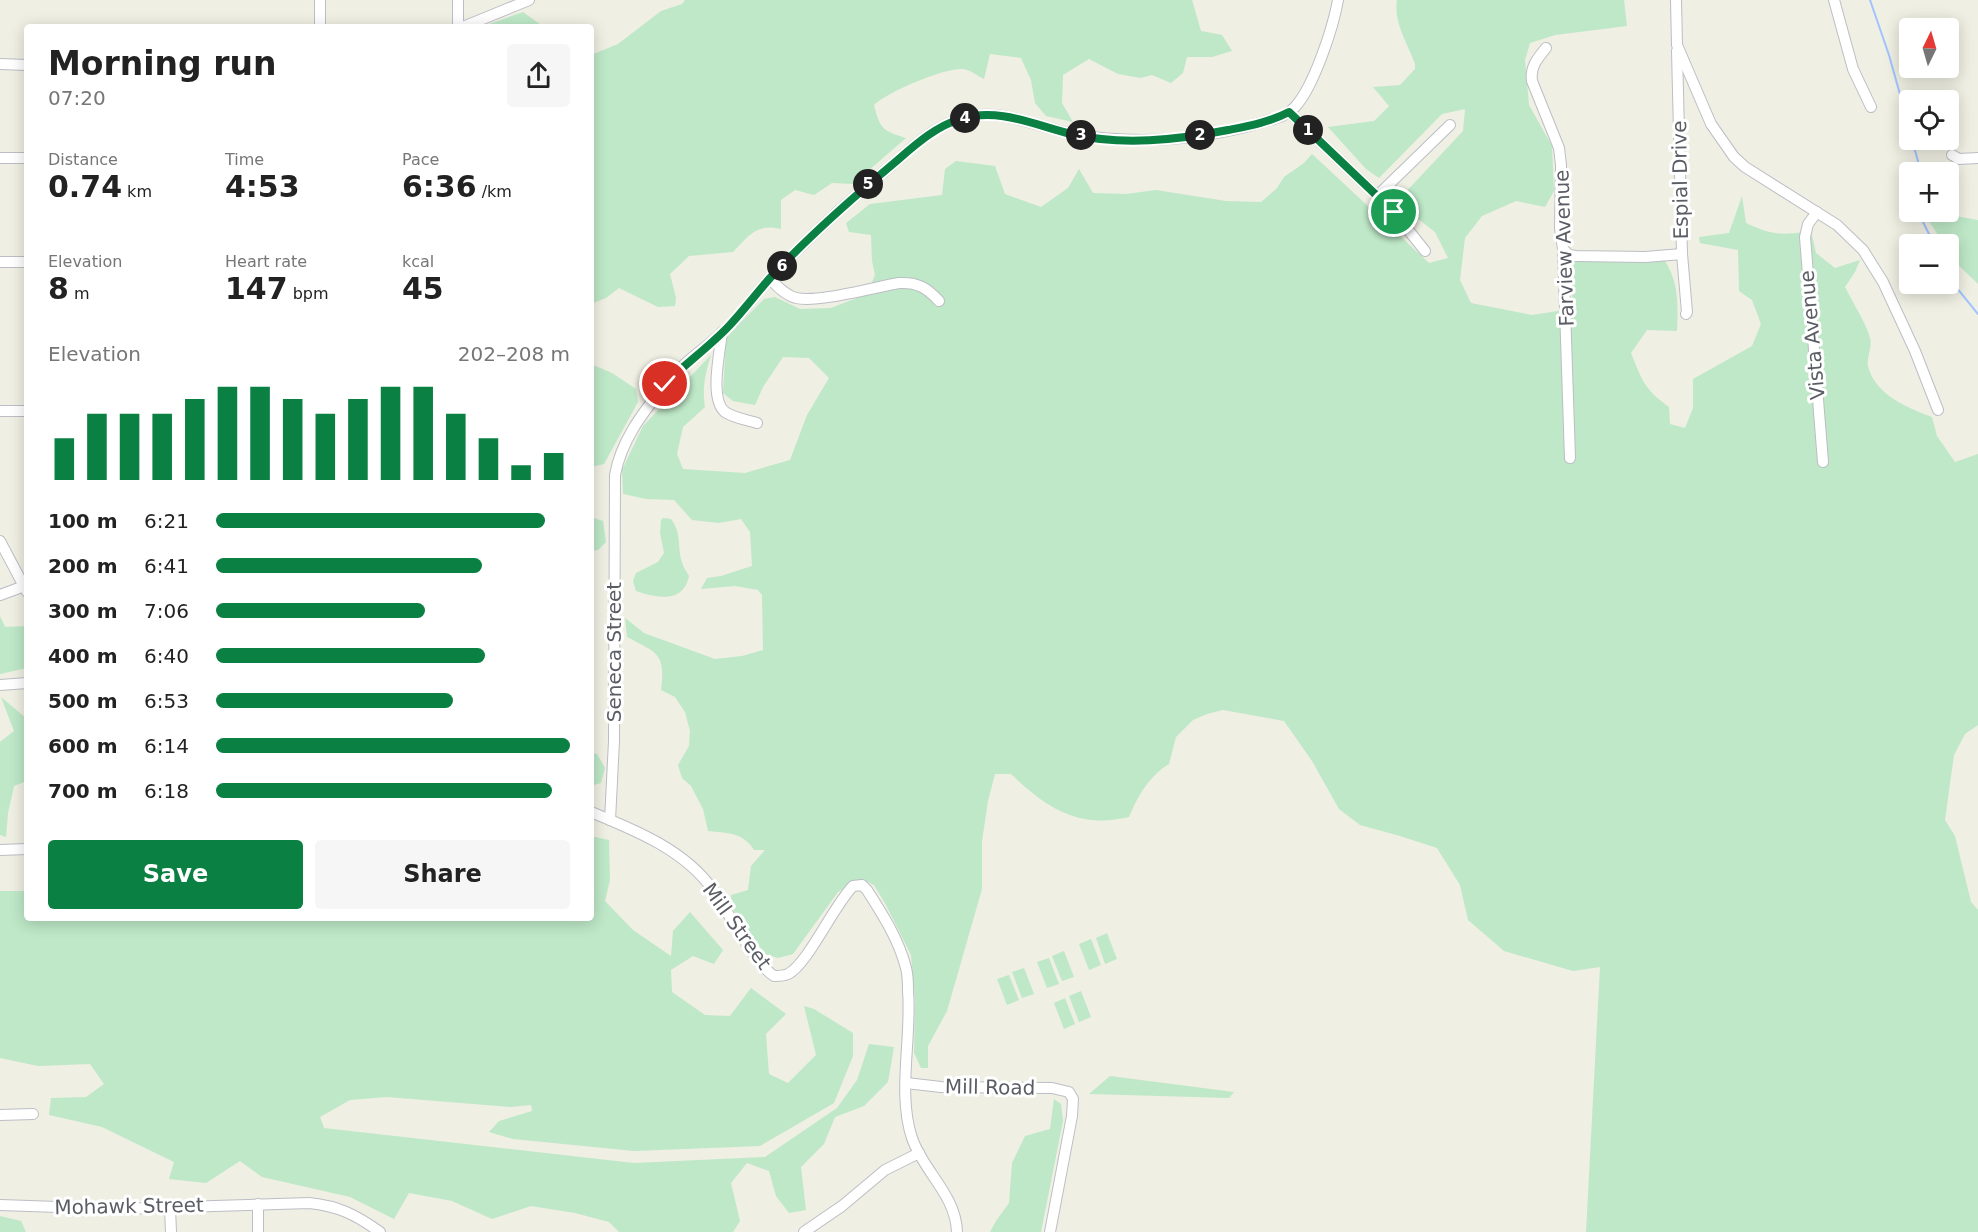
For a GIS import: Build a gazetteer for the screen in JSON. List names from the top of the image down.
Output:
{
  "streets": {
    "street": [
      "Espial Drive",
      "Farview Avenue",
      "Vista Avenue",
      "Seneca Street",
      "Mill Street",
      "Mill Road",
      "Mohawk Street"
    ]
  },
  "crossings": [
    ["Seneca Street", "Mill Street"],
    ["Mill Street", "Mill Road"]
  ],
  "north": "top",
  "page": {
    "map_buttons": ["+", "−"],
    "heading": ["Morning run", "07:20"],
    "pins": [
      "4",
      "1",
      "2",
      "3",
      "5",
      "6"
    ],
    "stats": [
      ["Distance", "0.74 km"],
      ["Time", "4:53"],
      ["Pace", "6:36 /km"],
      ["Elevation", "8 m"],
      ["Heart rate", "147 bpm"],
      ["kcal", "45"]
    ],
    "chart": ["Elevation", "202–208 m"],
    "list": [
      {
        "name": "100 m",
        "note": "6:21"
      },
      {
        "name": "200 m",
        "note": "6:41"
      },
      {
        "name": "300 m",
        "note": "7:06"
      },
      {
        "name": "400 m",
        "note": "6:40"
      },
      {
        "name": "500 m",
        "note": "6:53"
      },
      {
        "name": "600 m",
        "note": "6:14"
      },
      {
        "name": "700 m",
        "note": "6:18"
      }
    ],
    "buttons": ["Save", "Share"]
  }
}
